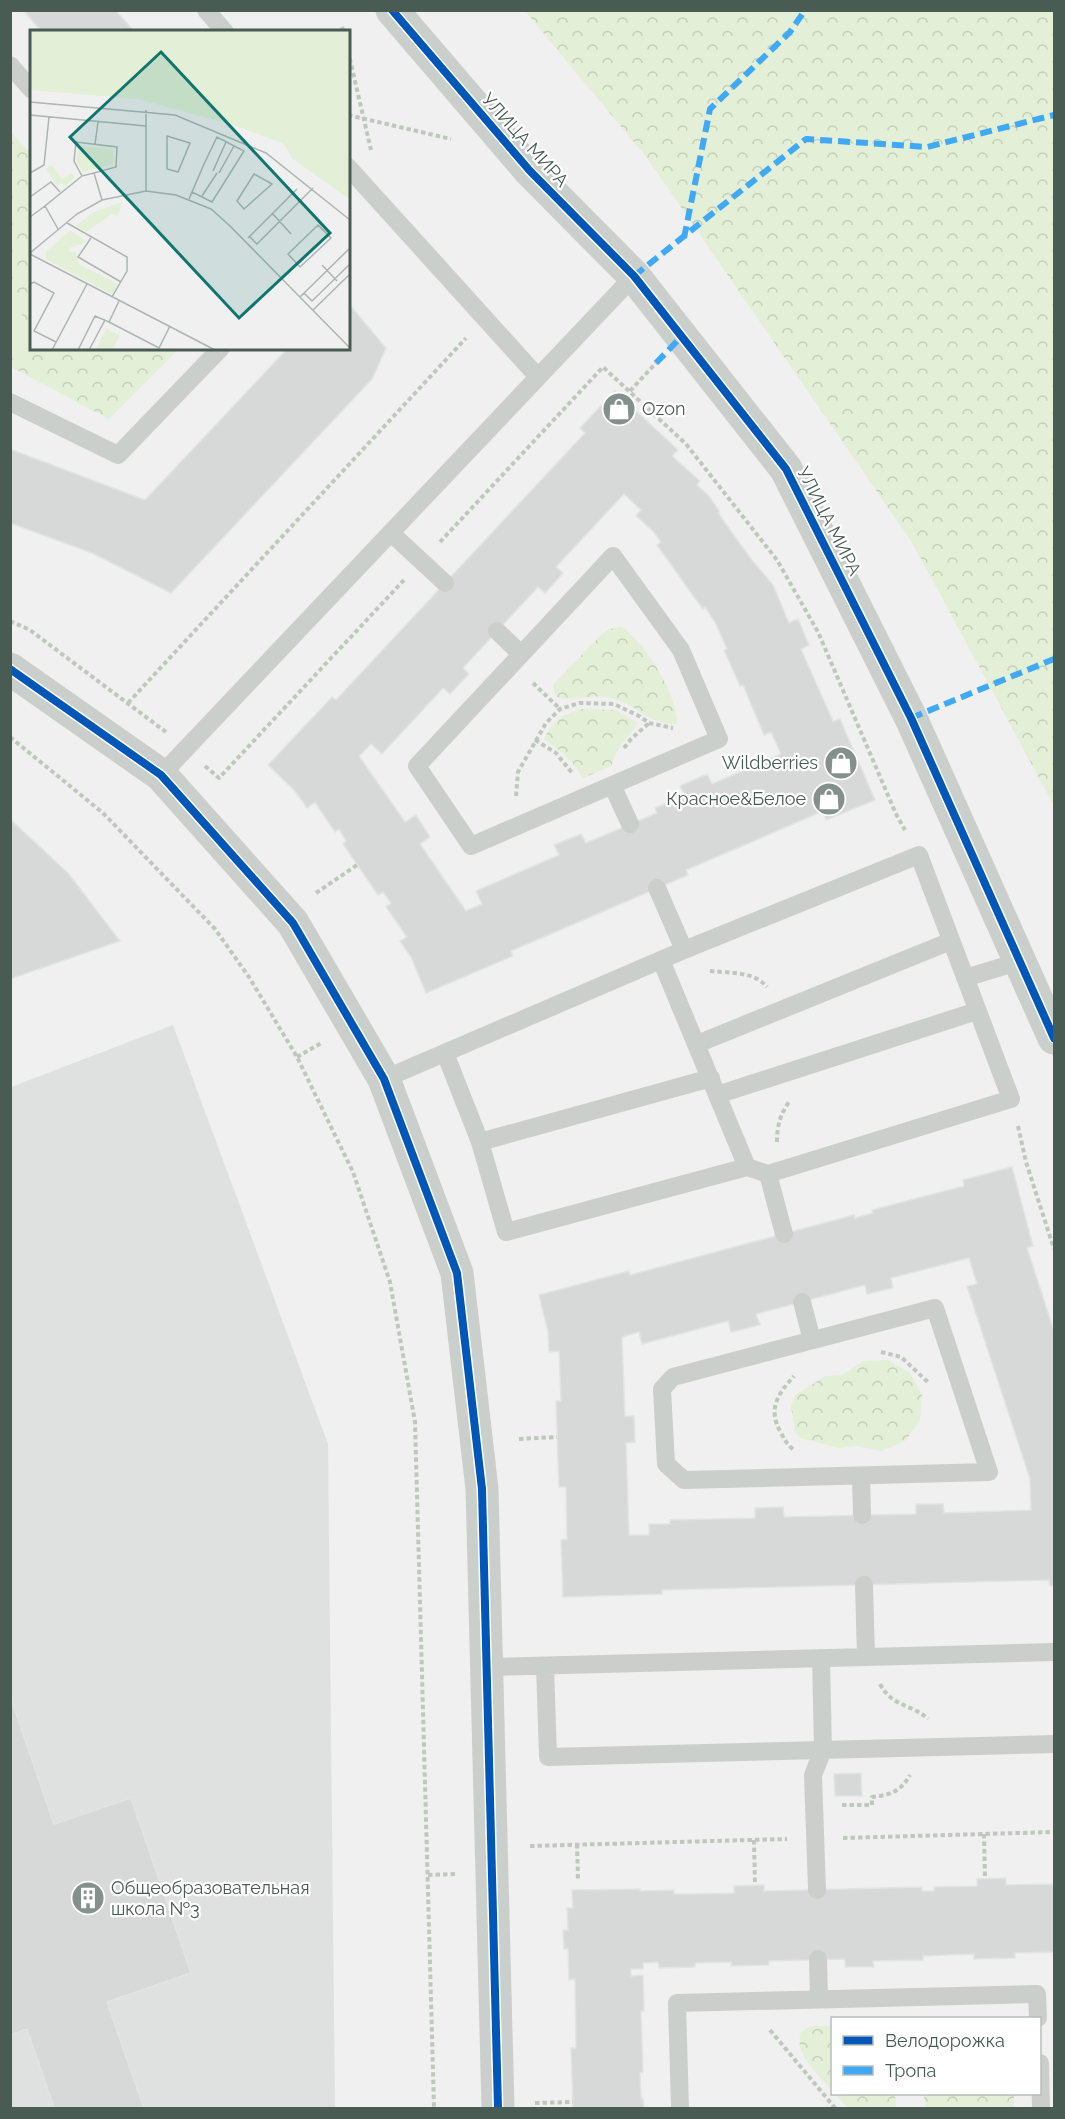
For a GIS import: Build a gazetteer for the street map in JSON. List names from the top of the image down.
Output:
{
  "streets": {
    "street": ["УЛИЦА МИРА"]
  },
  "places": {
    "shop": ["Ozon", "Wildberries", "Красное&Белое"],
    "building": ["Общеобразовательная школа №3"]
  },
  "legend": ["Велодорожка", "Тропа"]
}
